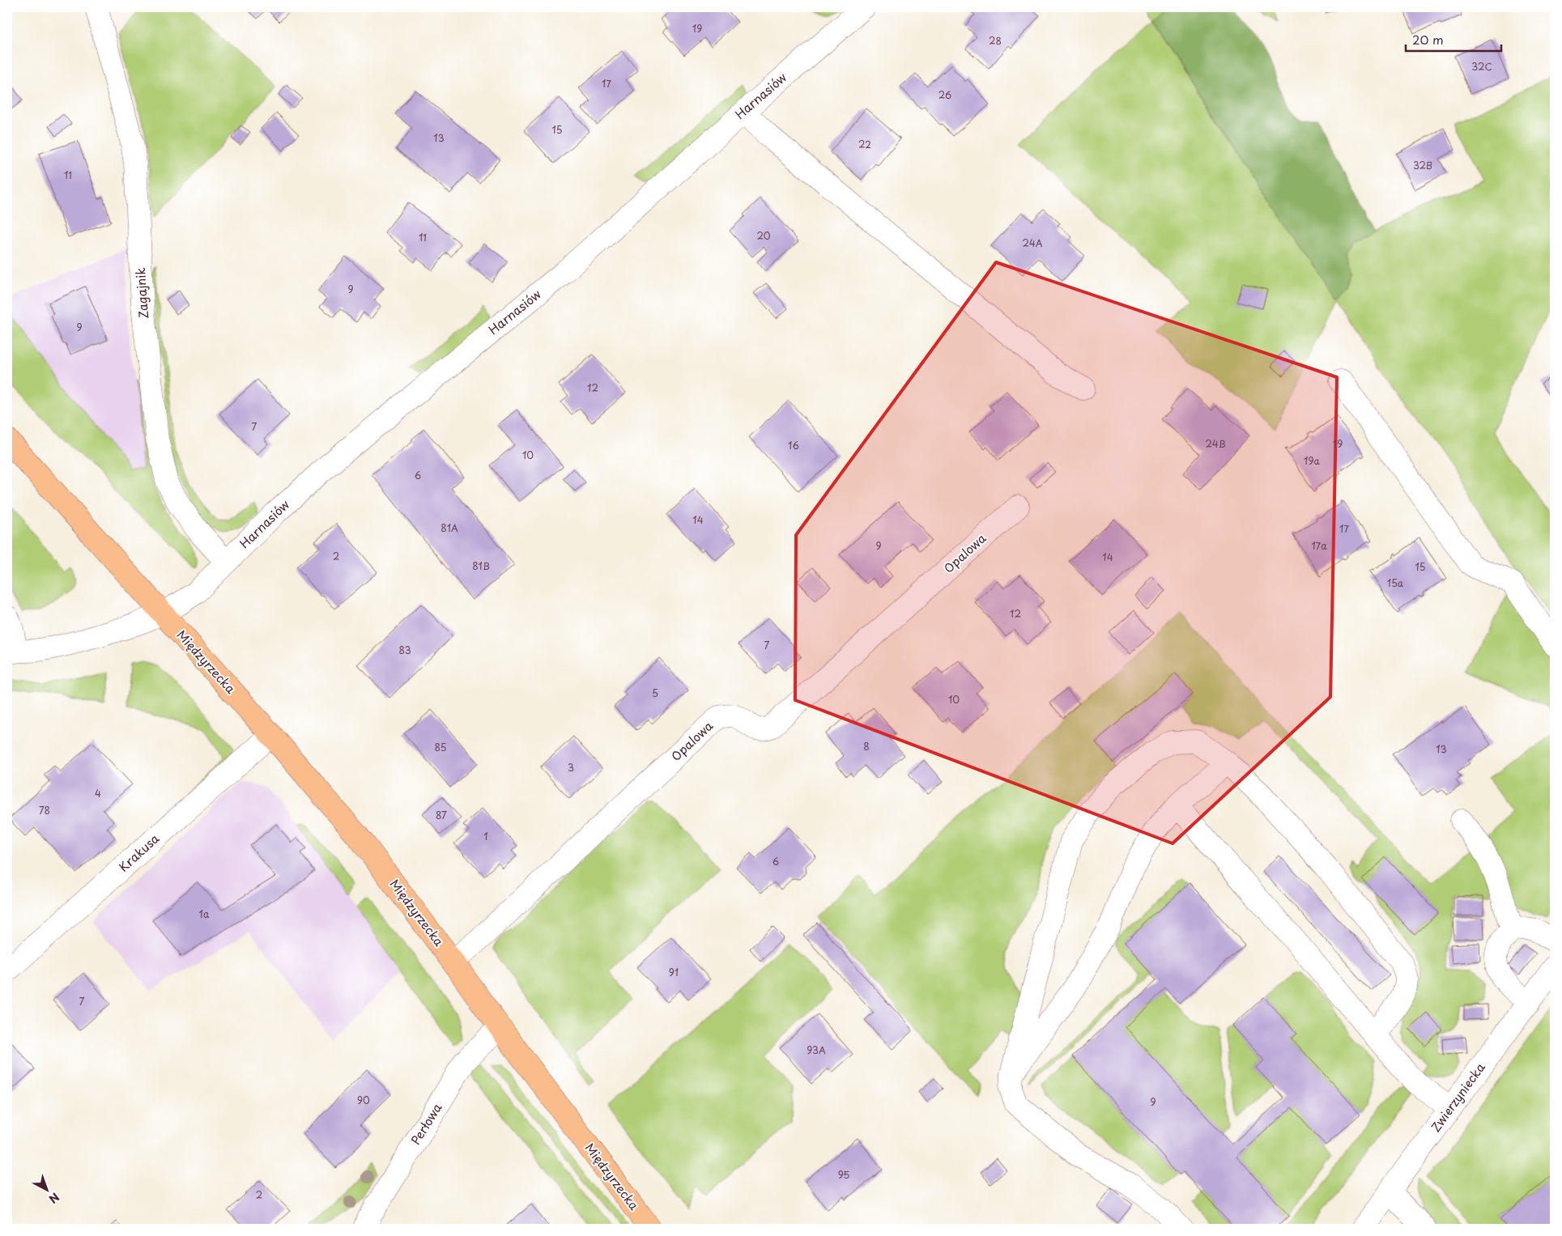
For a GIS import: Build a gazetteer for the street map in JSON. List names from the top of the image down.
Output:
{
  "streets": {
    "main road": ["Międzyrzecka"],
    "street": [
      "Harnasiów",
      "Zagajnik",
      "Opalowa",
      "Krakusa",
      "Zwierzyniecka",
      "Perłowa"
    ]
  },
  "crossings": [
    ["Harnasiów", "Zagajnik"],
    ["Harnasiów", "Międzyrzecka"],
    ["Opalowa", "Międzyrzecka"],
    ["Międzyrzecka", "Krakusa"],
    ["Międzyrzecka", "Perłowa"]
  ],
  "house_numbers": [
    "19",
    "28",
    "32C",
    "17",
    "26",
    "15",
    "13",
    "22",
    "32B",
    "11",
    "20",
    "11",
    "24A",
    "9",
    "9",
    "12",
    "7",
    "24B",
    "19",
    "16",
    "10",
    "19a",
    "6",
    "14",
    "81A",
    "17",
    "9",
    "17a",
    "2",
    "14",
    "81B",
    "15",
    "15a",
    "12",
    "7",
    "83",
    "5",
    "10",
    "8",
    "85",
    "13",
    "3",
    "4",
    "78",
    "87",
    "1",
    "6",
    "1a",
    "91",
    "7",
    "93A",
    "90",
    "9",
    "95",
    "2"
  ],
  "scale_bar": "20 m",
  "north": "bottom right"
}
